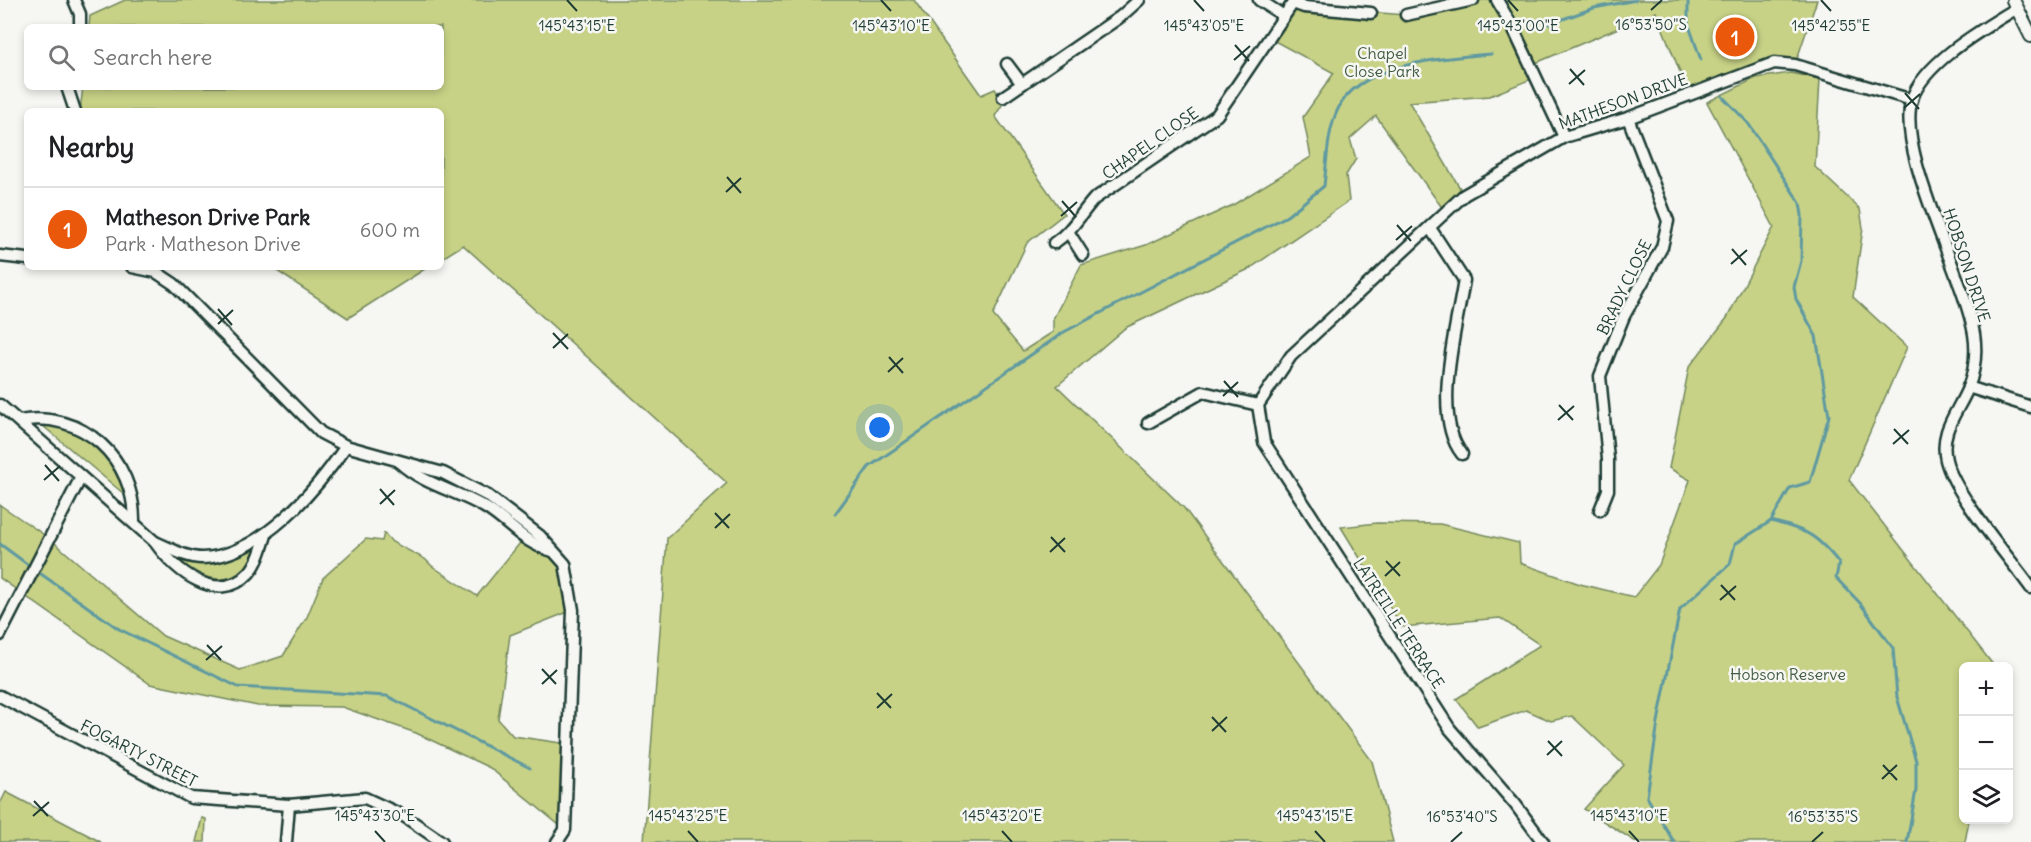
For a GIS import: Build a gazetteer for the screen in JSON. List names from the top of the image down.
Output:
{
  "streets": {
    "street": [
      "MATHESON DRIVE",
      "CHAPEL CLOSE",
      "HOBSON DRIVE",
      "BRADY CLOSE",
      "LATREILLE TERRACE",
      "FOGARTY STREET"
    ]
  },
  "crossings": [
    ["MATHESON DRIVE", "HOBSON DRIVE"],
    ["MATHESON DRIVE", "BRADY CLOSE"],
    ["MATHESON DRIVE", "LATREILLE TERRACE"]
  ],
  "parks": ["Chapel Close Park", "Hobson Reserve"],
  "page": {
    "pins": "1",
    "search": "Search here",
    "heading": "Nearby",
    "list": [
      {
        "mark": "1",
        "name": "Matheson Drive Park",
        "note": "Park · Matheson Drive",
        "value": "600 m"
      }
    ],
    "map_buttons": ["+", "−"]
  },
  "coordinates": [
    "16°53'50\"S",
    "145°43'15\"E",
    "145°43'10\"E",
    "145°43'05\"E",
    "145°43'00\"E",
    "145°42'55\"E",
    "145°43'30\"E",
    "145°43'25\"E",
    "145°43'20\"E",
    "16°53'40\"S",
    "16°53'35\"S"
  ]
}
